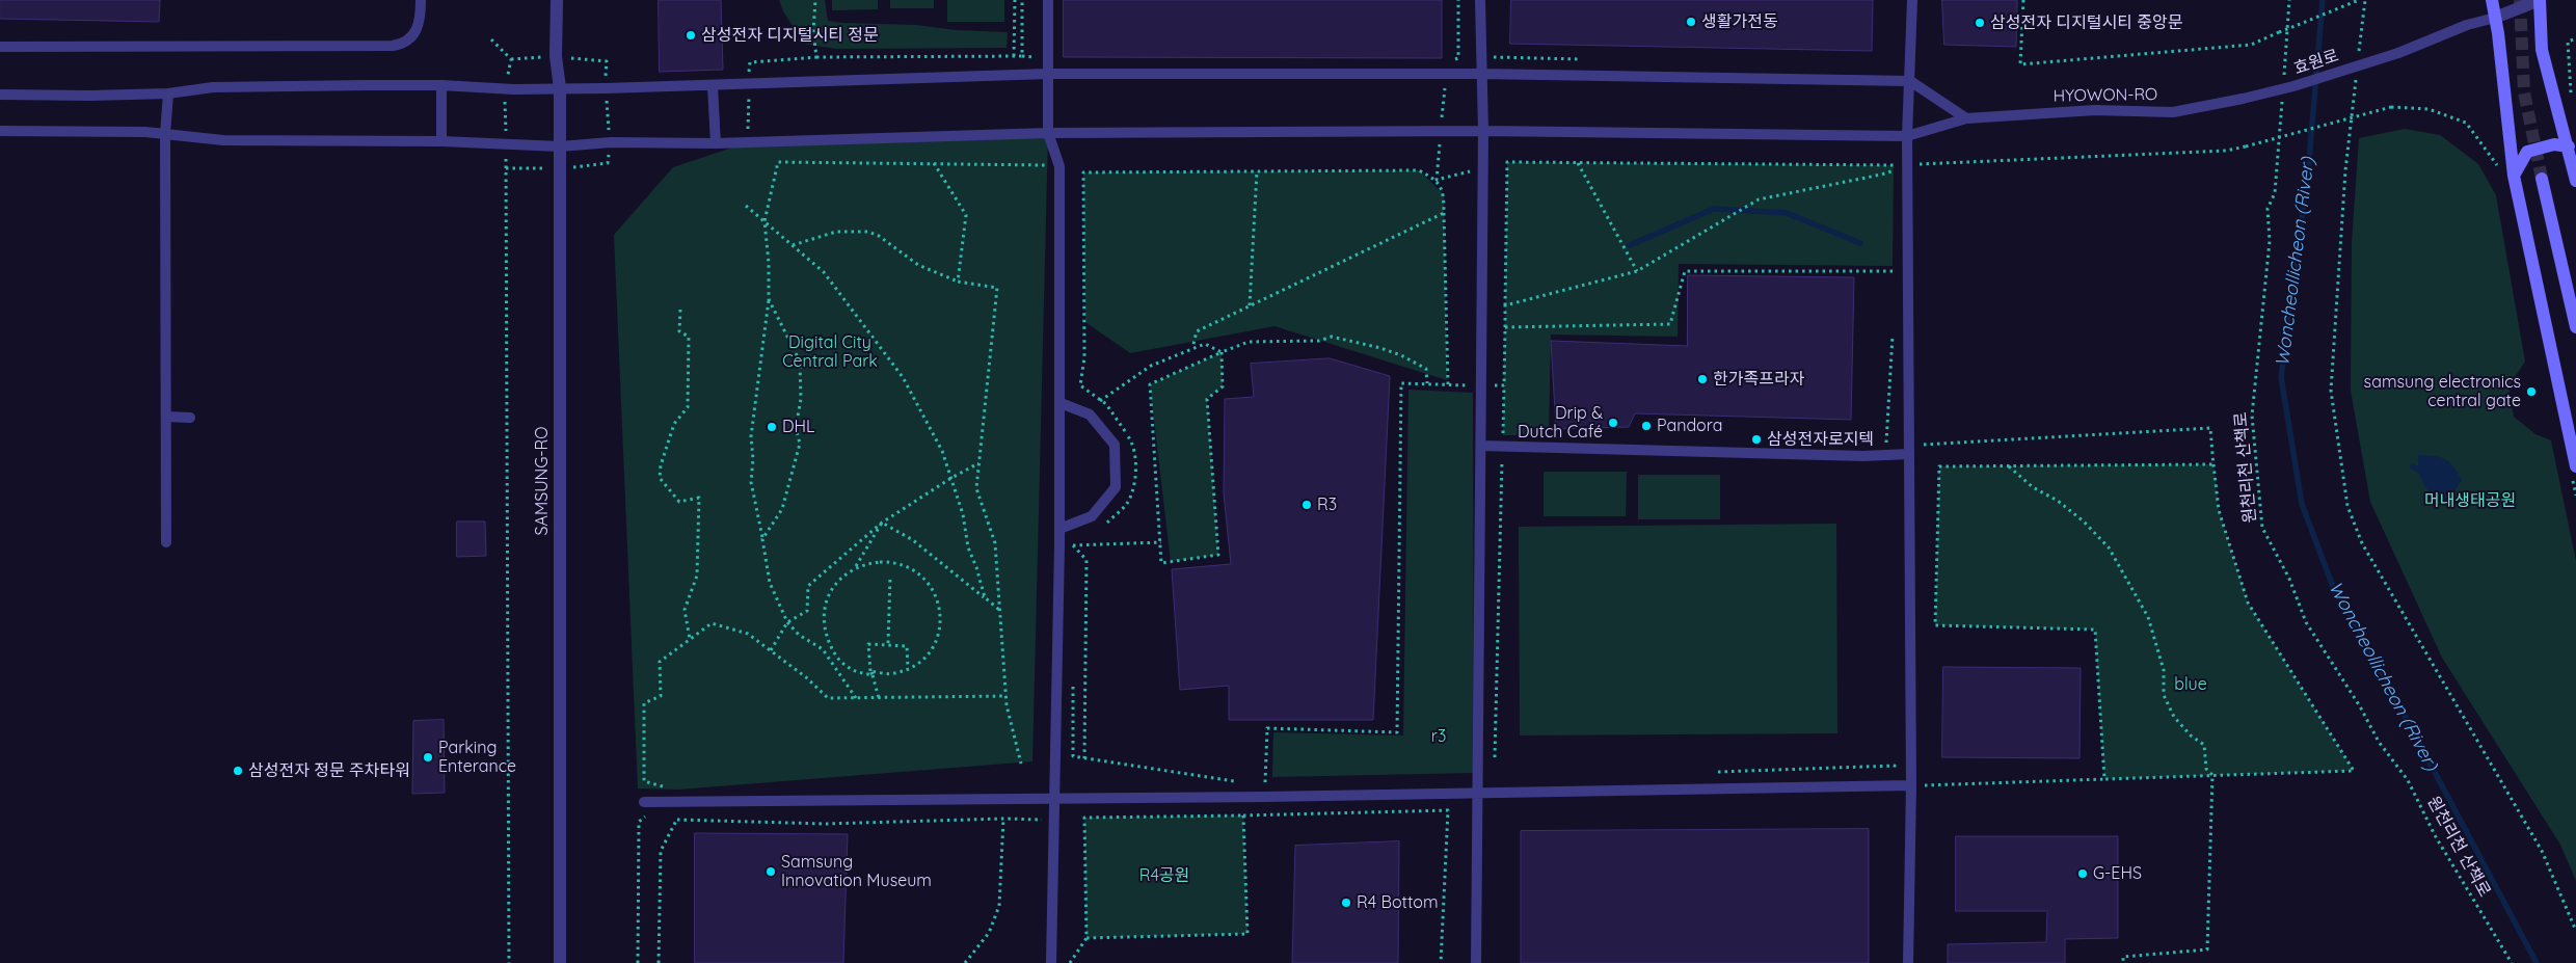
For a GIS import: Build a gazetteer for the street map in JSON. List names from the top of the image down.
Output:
{
  "streets": {
    "street": ["SAMSUNG-RO"],
    "lane": ["효원로", "HYOWON-RO"],
    "path": ["원천리천 산책로"]
  },
  "crossings": [
    ["효원로", "HYOWON-RO"],
    ["HYOWON-RO", "SAMSUNG-RO"]
  ],
  "water": ["Woncheollicheon (River)"],
  "parks": [
    "Digital City Central Park",
    "머내생태공원",
    "blue",
    "r3",
    "R4공원"
  ],
  "places": [
    "생활가전동",
    "삼성전자 디지털시티 중앙문",
    "삼성전자 디지털시티 정문",
    "한가족프라자",
    "samsung electronics central gate",
    "Drip & Dutch Café",
    "Pandora",
    "DHL",
    "삼성전자로지텍",
    "R3",
    "Parking Enterance",
    "삼성전자 정문 주차타워",
    "Samsung Innovation Museum",
    "G-EHS",
    "R4 Bottom"
  ]
}
